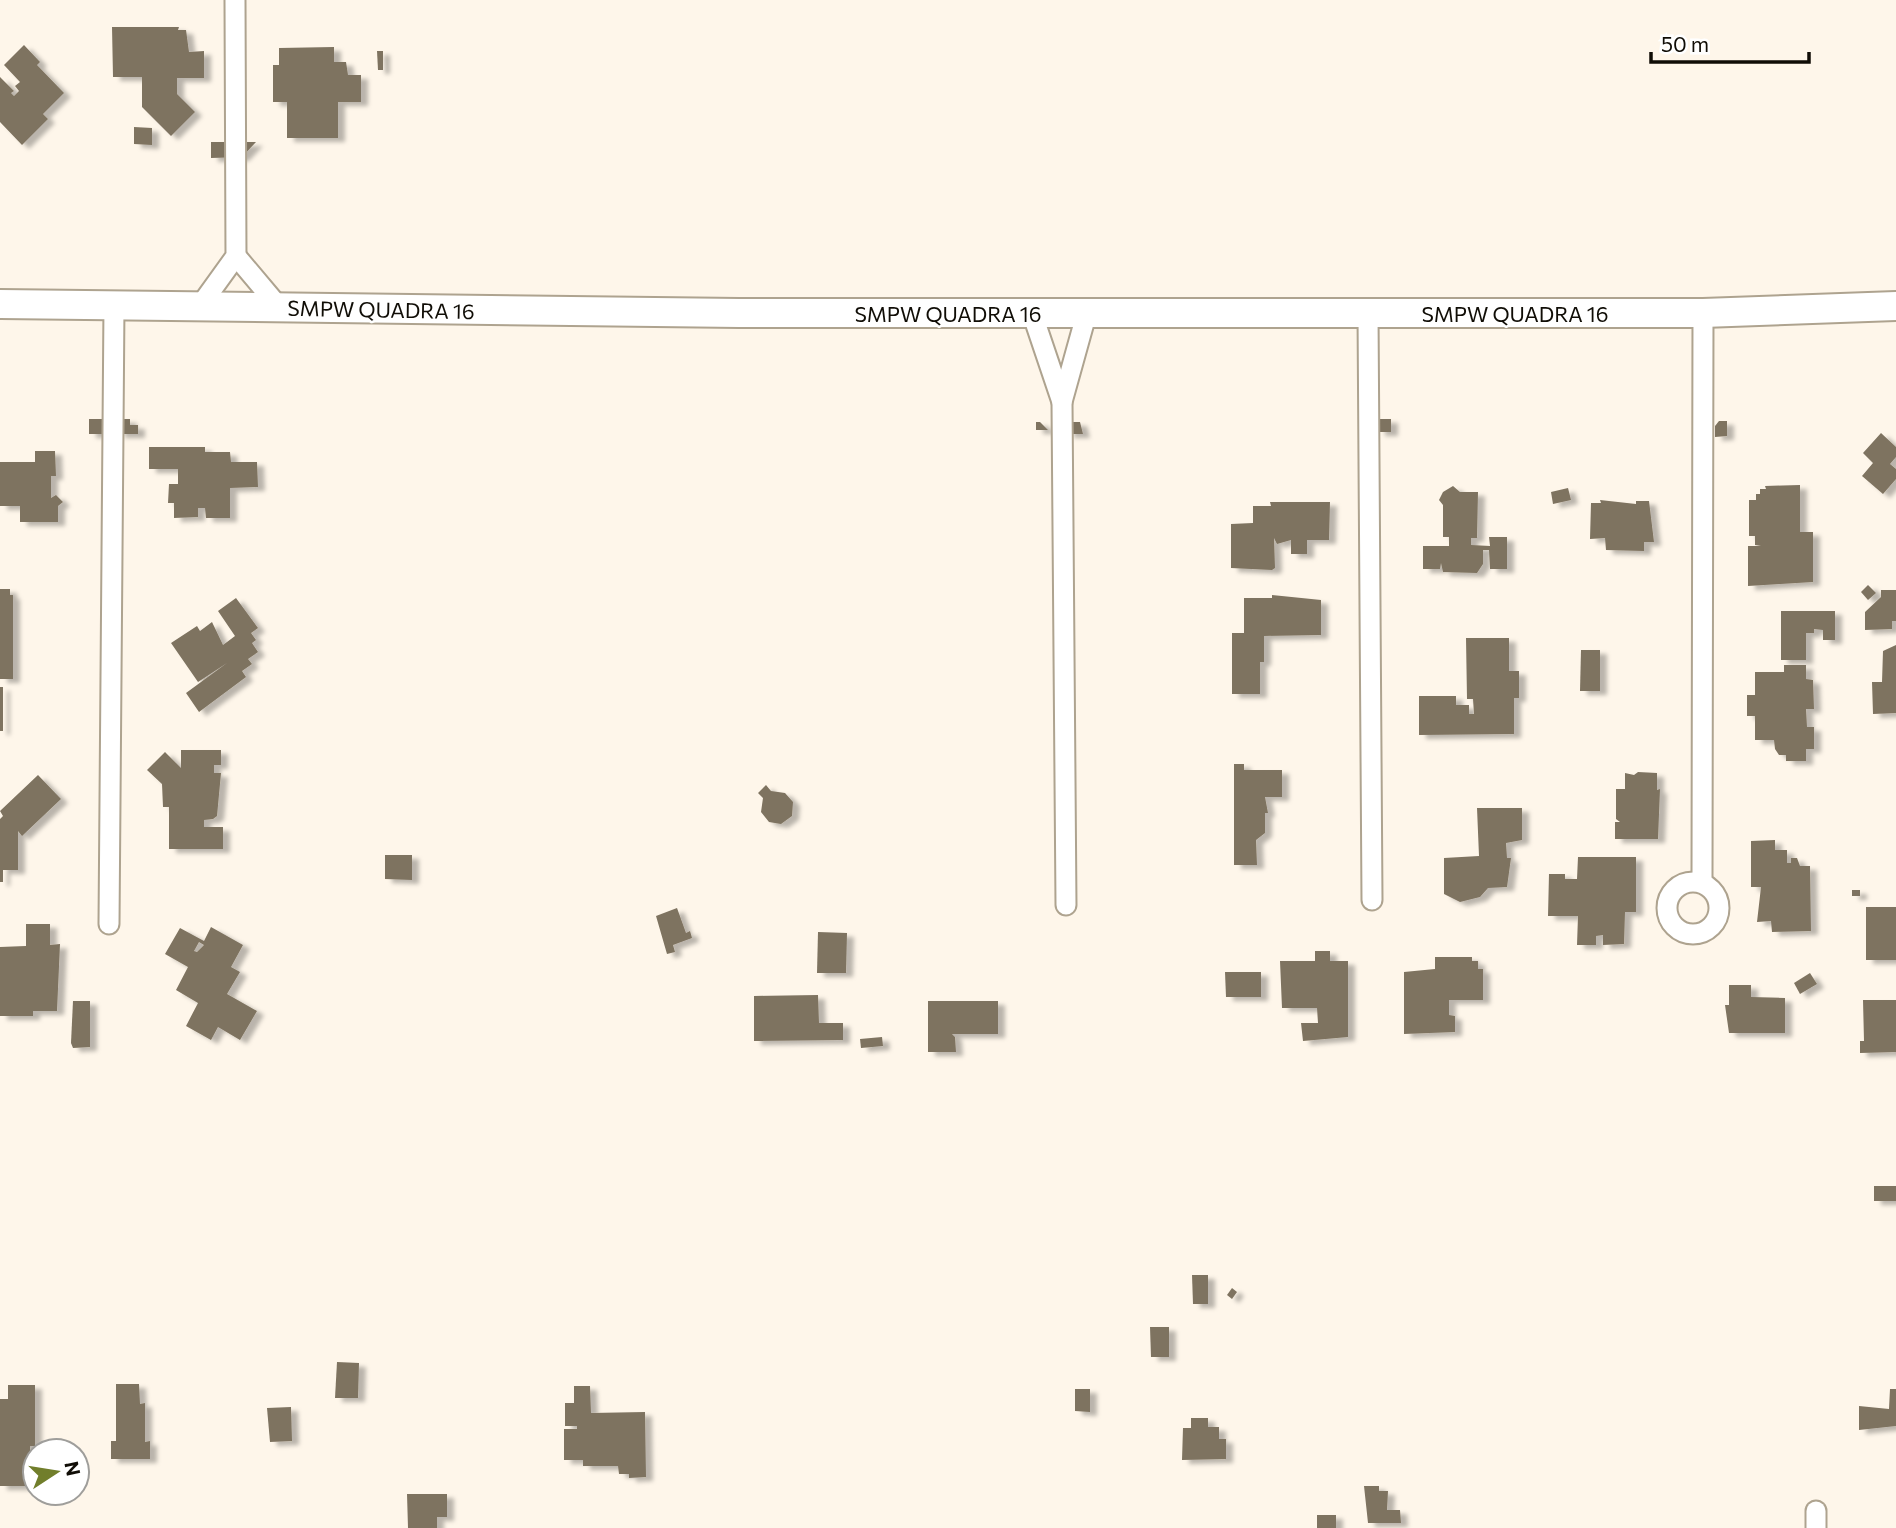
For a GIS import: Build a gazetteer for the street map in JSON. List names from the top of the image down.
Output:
{
  "streets": {
    "street": ["SMPW QUADRA 16"]
  },
  "scale_bar": "50 m",
  "north": "right"
}
